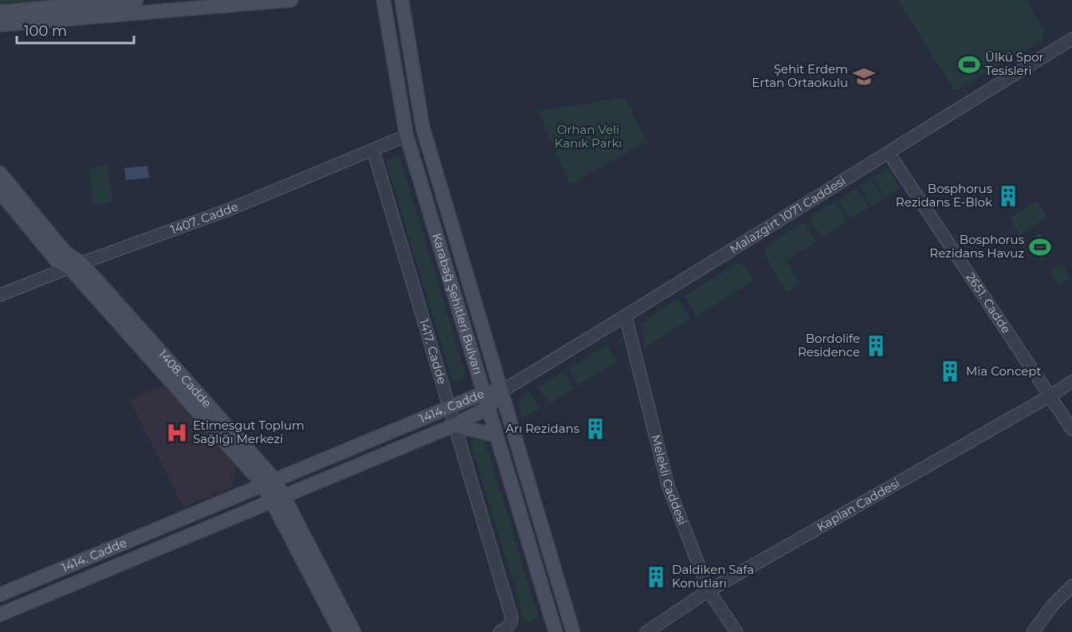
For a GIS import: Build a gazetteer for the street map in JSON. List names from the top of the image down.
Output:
{
  "streets": {
    "main road": ["Karabağ Şehitleri Bulvarı", "1408. Cadde", "1414. Cadde"],
    "street": [
      "Malazgirt 1071 Caddesi",
      "1407. Cadde",
      "2651. Cadde",
      "1417. Cadde",
      "Melekli Caddesi",
      "Kaplan Caddesi"
    ]
  },
  "crossings": [
    ["Malazgirt 1071 Caddesi", "2651. Cadde"],
    ["Malazgirt 1071 Caddesi", "Karabağ Şehitleri Bulvarı"],
    ["Malazgirt 1071 Caddesi", "1414. Cadde"],
    ["Malazgirt 1071 Caddesi", "Melekli Caddesi"],
    ["1407. Cadde", "Karabağ Şehitleri Bulvarı"],
    ["1407. Cadde", "1417. Cadde"],
    ["1407. Cadde", "1408. Cadde"],
    ["2651. Cadde", "Kaplan Caddesi"],
    ["Karabağ Şehitleri Bulvarı", "1414. Cadde"],
    ["1417. Cadde", "1414. Cadde"],
    ["1408. Cadde", "1414. Cadde"],
    ["Melekli Caddesi", "Kaplan Caddesi"]
  ],
  "parks": ["Orhan Veli Kanık Parkı"],
  "places": {
    "sports": ["Ülkü Spor Tesisleri", "Bosphorus Rezidans Havuz"],
    "school or university": ["Şehit Erdem Ertan Ortaokulu"],
    "building": [
      "Bosphorus Rezidans E-Blok",
      "Bordolife Residence",
      "Mia Concept",
      "Arı Rezidans",
      "Daldiken Safa Konutları"
    ],
    "hospital": ["Etimesgut Toplum Sağlığı Merkezi"]
  },
  "scale_bar": "100 m"
}
